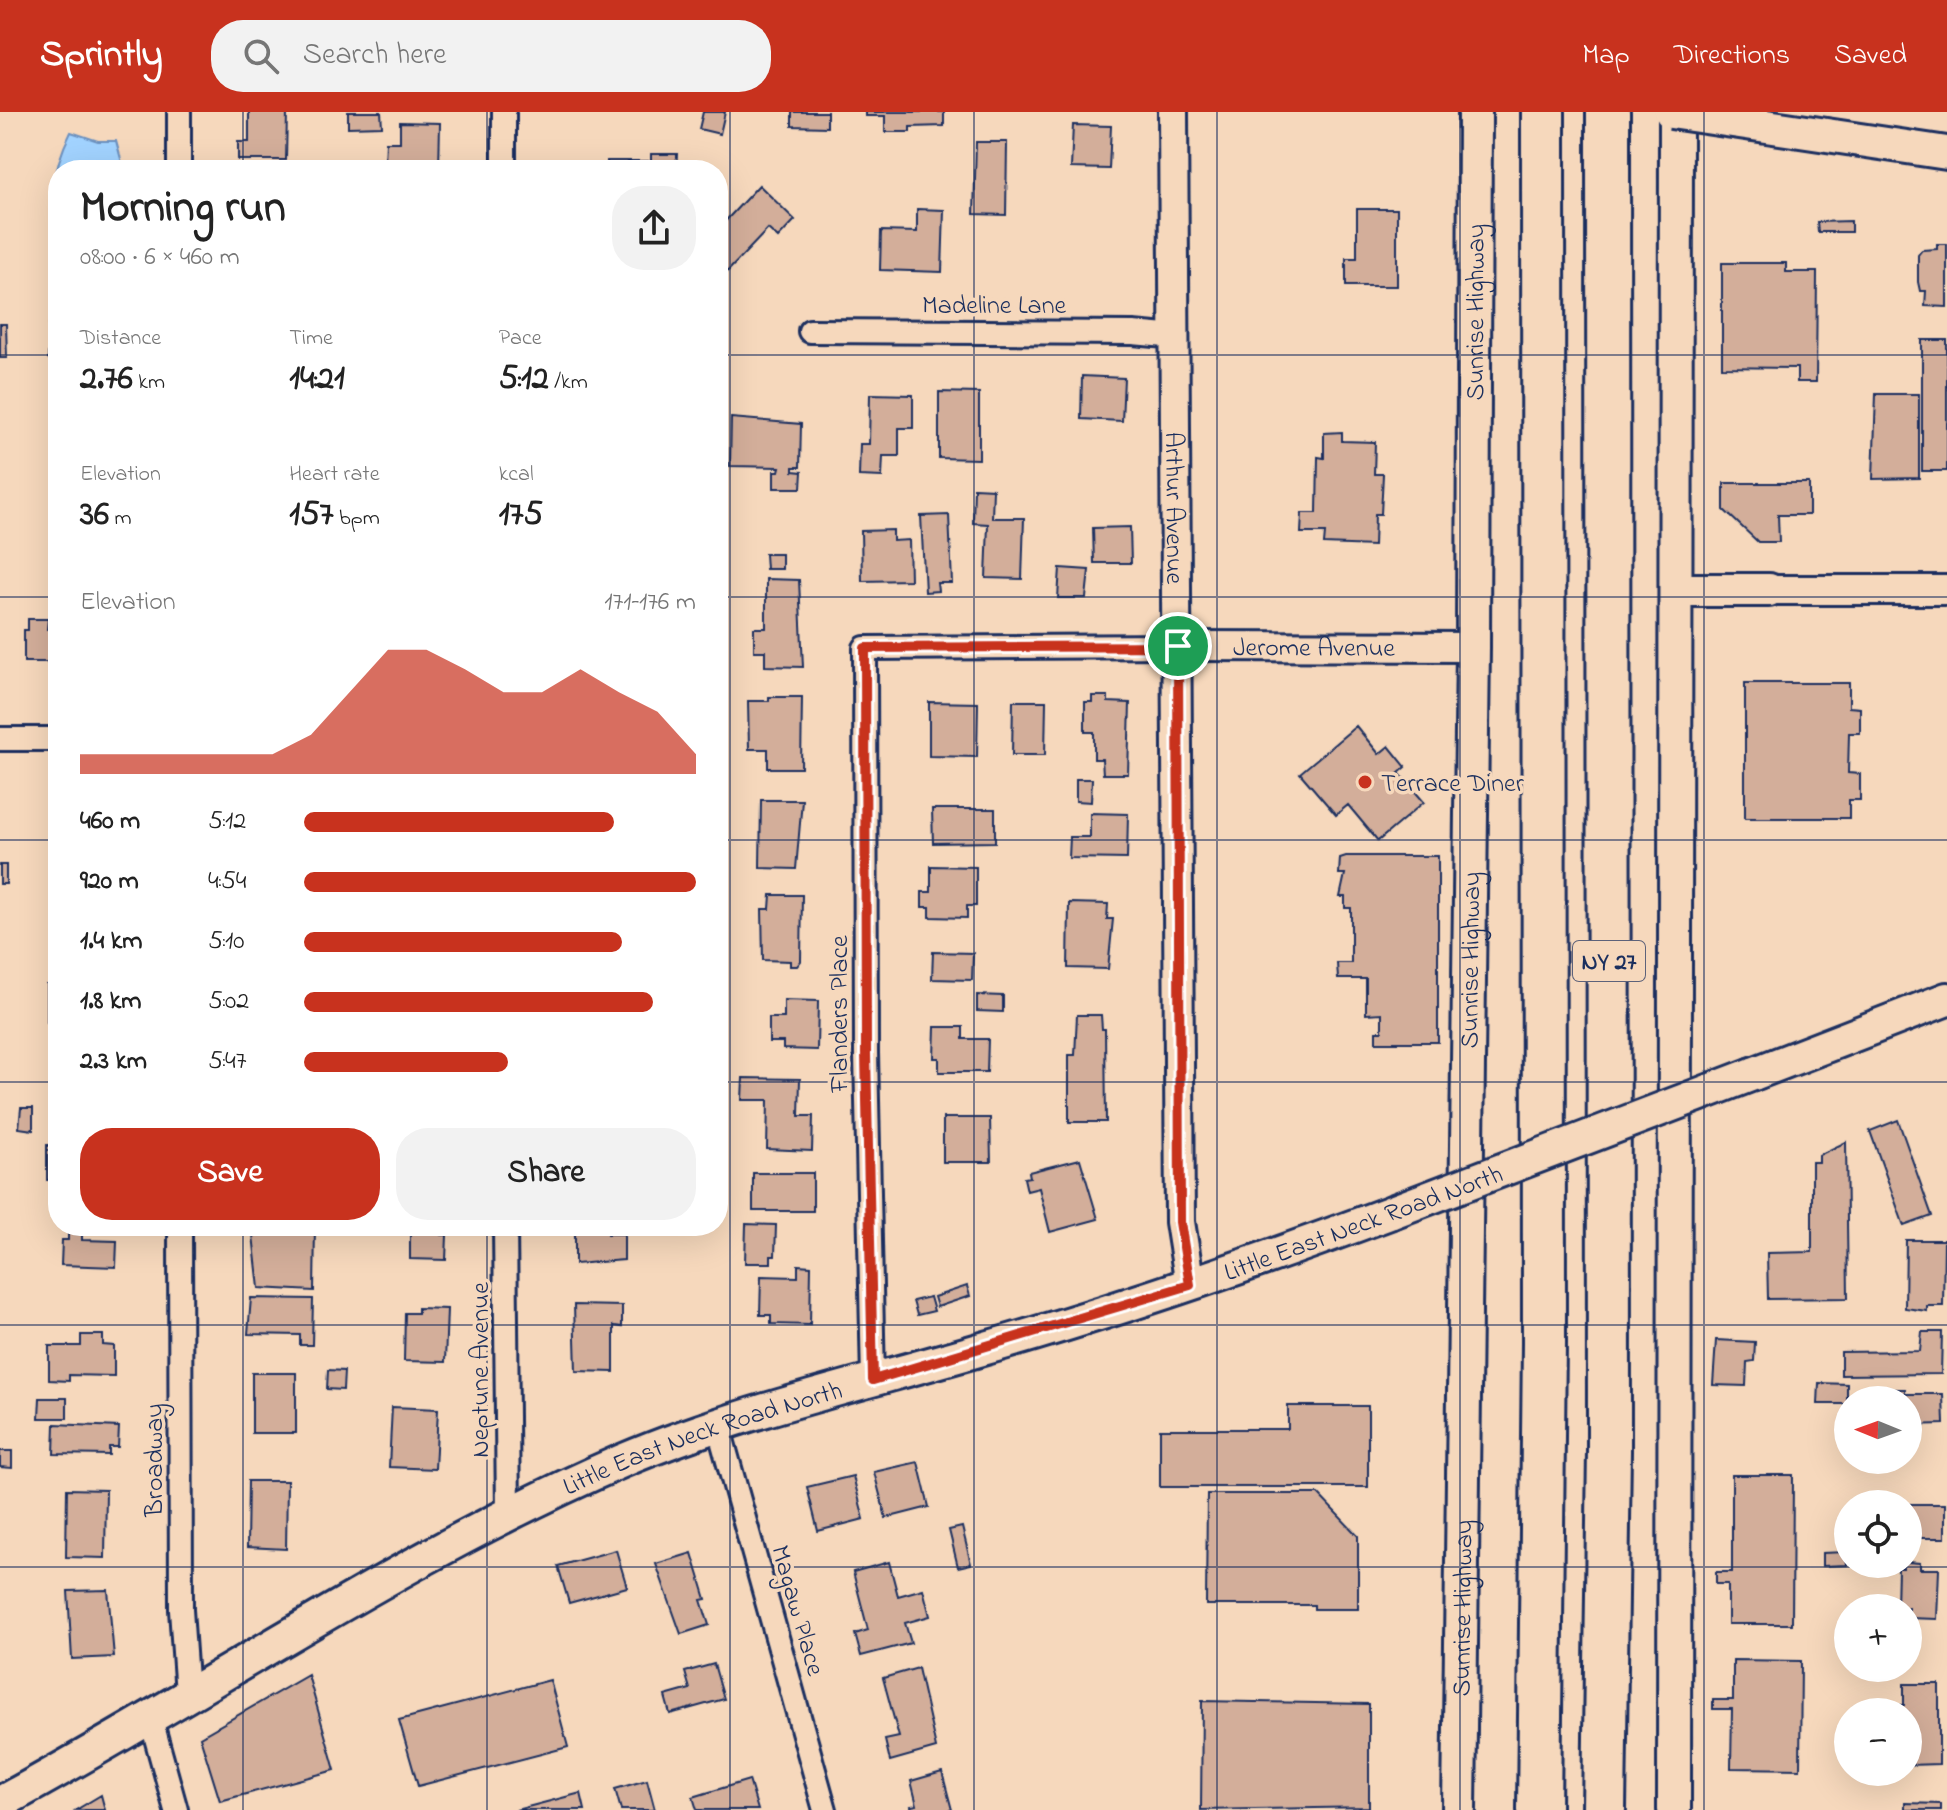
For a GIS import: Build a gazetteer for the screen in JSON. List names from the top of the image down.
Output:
{
  "streets": {
    "highway": ["NY 27"],
    "main road": ["Sunrise Highway", "Little East Neck Road North"],
    "street": [
      "Madeline Lane",
      "Arthur Avenue",
      "Jerome Avenue",
      "Flanders Place",
      "Neptune Avenue",
      "Broadway",
      "Magaw Place"
    ]
  },
  "crossings": [
    ["Madeline Lane", "Arthur Avenue"],
    ["Sunrise Highway", "Jerome Avenue"],
    ["Arthur Avenue", "Jerome Avenue"],
    ["Arthur Avenue", "Little East Neck Road North"],
    ["Jerome Avenue", "Flanders Place"],
    ["Flanders Place", "Little East Neck Road North"],
    ["Little East Neck Road North", "Neptune Avenue"],
    ["Little East Neck Road North", "Broadway"],
    ["Little East Neck Road North", "Magaw Place"]
  ],
  "places": ["Terrace Diner"],
  "north": "left",
  "page": {
    "header": "Sprintly",
    "search": "Search here",
    "nav": ["Map", "Directions", "Saved"],
    "heading": ["Morning run", "08:00 · 6 × 460 m"],
    "stats": [
      ["Distance", "2.76 km"],
      ["Time", "14:21"],
      ["Pace", "5:12 /km"],
      ["Elevation", "36 m"],
      ["Heart rate", "157 bpm"],
      ["kcal", "175"]
    ],
    "chart": ["Elevation", "171–176 m"],
    "list": [
      {
        "name": "460 m",
        "note": "5:12"
      },
      {
        "name": "920 m",
        "note": "4:54"
      },
      {
        "name": "1.4 km",
        "note": "5:10"
      },
      {
        "name": "1.8 km",
        "note": "5:02"
      },
      {
        "name": "2.3 km",
        "note": "5:47"
      }
    ],
    "buttons": ["Save", "Share"],
    "map_buttons": ["+", "−"]
  }
}
